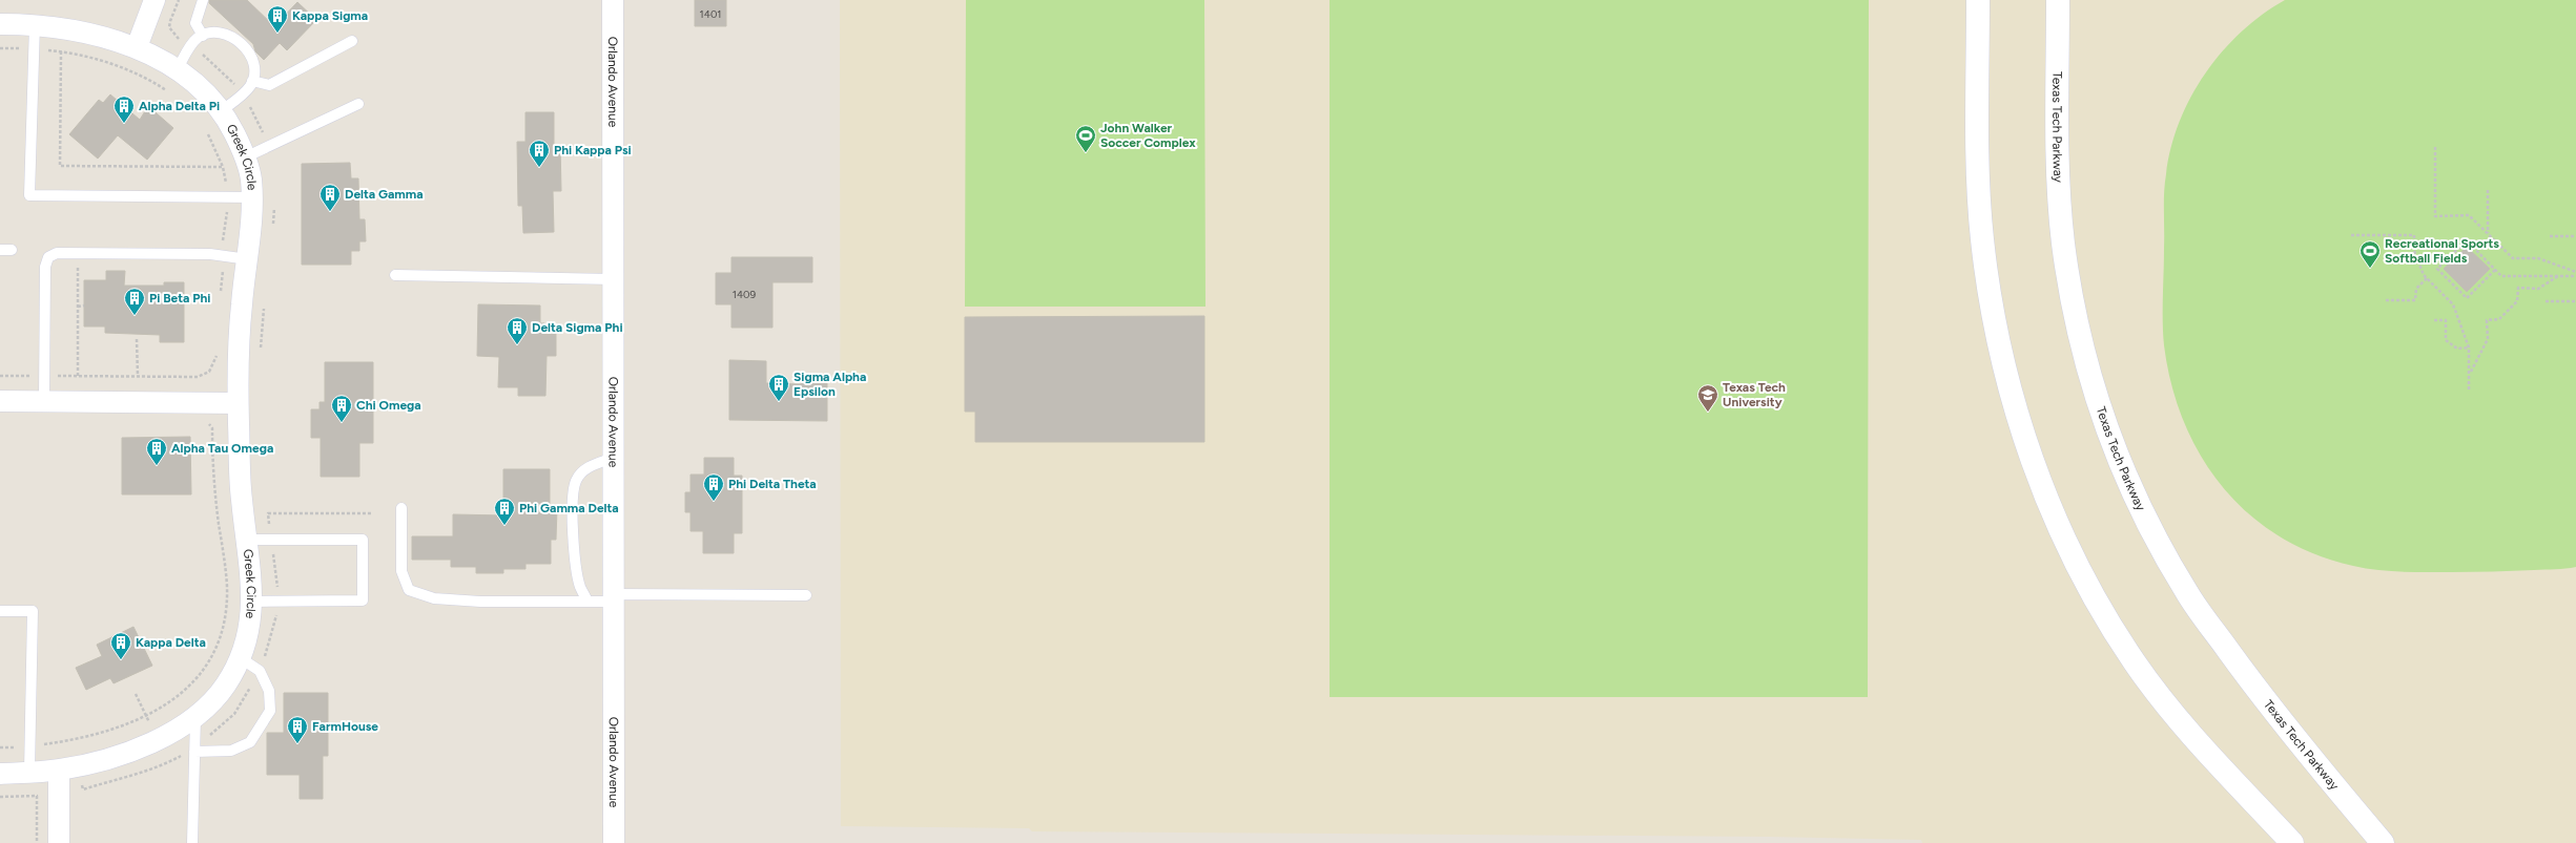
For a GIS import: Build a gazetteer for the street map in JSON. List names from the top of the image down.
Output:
{
  "streets": {
    "main road": ["Texas Tech Parkway"],
    "street": ["Orlando Avenue", "Greek Circle"]
  },
  "places": {
    "building": [
      "Kappa Sigma",
      "Alpha Delta Pi",
      "Phi Kappa Psi",
      "Delta Gamma",
      "Pi Beta Phi",
      "Delta Sigma Phi",
      "Sigma Alpha Epsilon",
      "Chi Omega",
      "Alpha Tau Omega",
      "Phi Delta Theta",
      "Phi Gamma Delta",
      "Kappa Delta",
      "FarmHouse"
    ],
    "sports": ["John Walker Soccer Complex", "Recreational Sports Softball Fields"],
    "school or university": ["Texas Tech University"]
  },
  "house_numbers": ["1401", "1409"]
}
